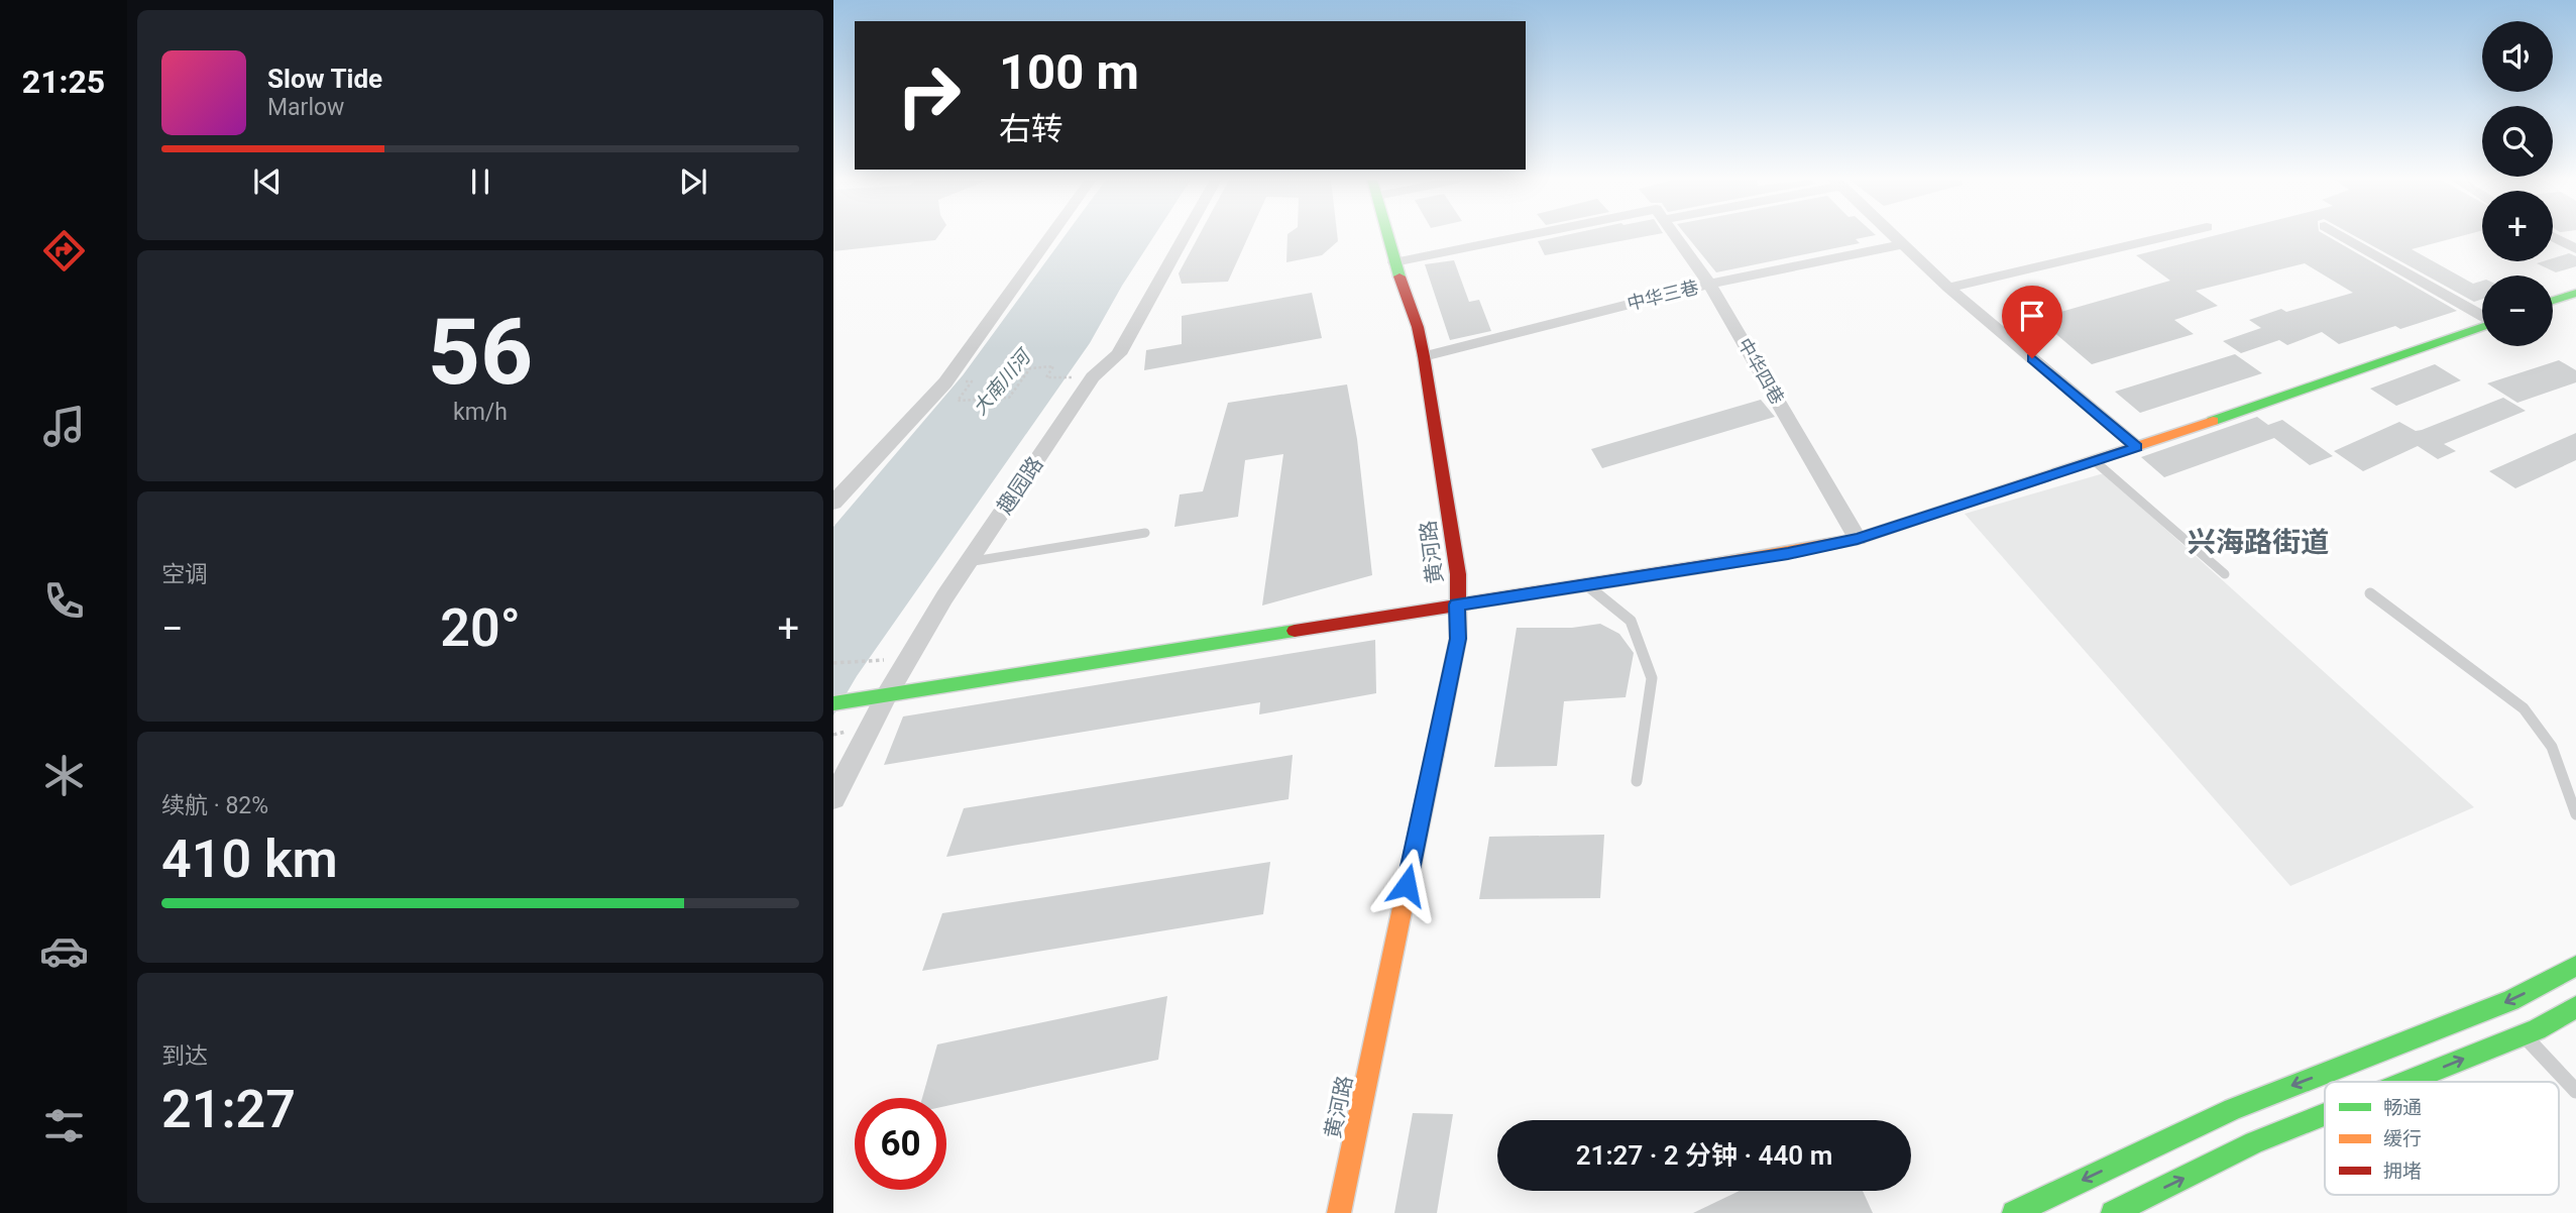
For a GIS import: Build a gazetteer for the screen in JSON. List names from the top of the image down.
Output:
{
  "streets": {
    "main road": ["黄河路"],
    "street": ["中华三巷", "中华四巷", "趣园路"]
  },
  "crossings": [
    ["中华三巷", "中华四巷"],
    ["中华三巷", "黄河路"]
  ],
  "districts": ["兴海路街道"],
  "water": ["大南川河"],
  "legend": ["畅通", "缓行", "拥堵"],
  "page": {
    "tabs": "21:25",
    "map_buttons": ["+", "−"],
    "turn": ["100 m", "右转"],
    "song": ["Slow Tide", "Marlow"],
    "tile": [
      ["56", "km/h"],
      "空调",
      ["续航 · 82%", "410 km"],
      ["到达", "21:27"]
    ],
    "heat": ["−", "20°", "+"],
    "limit": "60",
    "trip": "21:27 · 2 分钟 · 440 m"
  }
}
